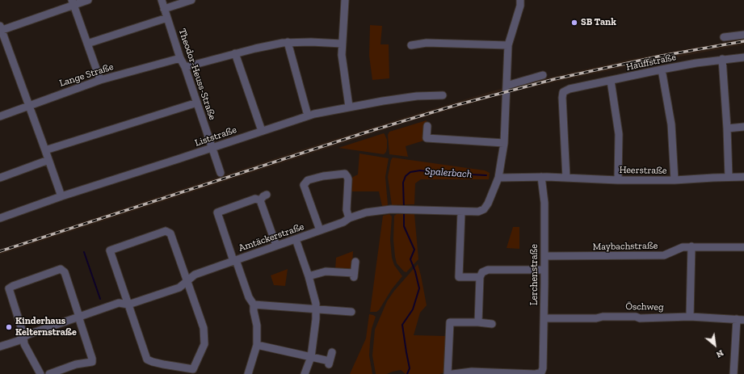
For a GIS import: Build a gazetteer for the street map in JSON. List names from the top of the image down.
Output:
{
  "streets": {
    "street": [
      "Hauffstraße",
      "Theodor-Heuss-Straße",
      "Lange Straße",
      "Liststraße",
      "Heerstraße",
      "Amtäckerstraße",
      "Maybachstraße",
      "Lerchenstraße",
      "Öschweg"
    ]
  },
  "crossings": [
    ["Hauffstraße", "Heerstraße"],
    ["Theodor-Heuss-Straße", "Lange Straße"],
    ["Theodor-Heuss-Straße", "Liststraße"],
    ["Heerstraße", "Lerchenstraße"],
    ["Maybachstraße", "Lerchenstraße"],
    ["Lerchenstraße", "Öschweg"]
  ],
  "water": ["Spalerbach"],
  "places": ["SB Tank", "Kinderhaus Kelternstraße"],
  "north": "bottom right"
}
